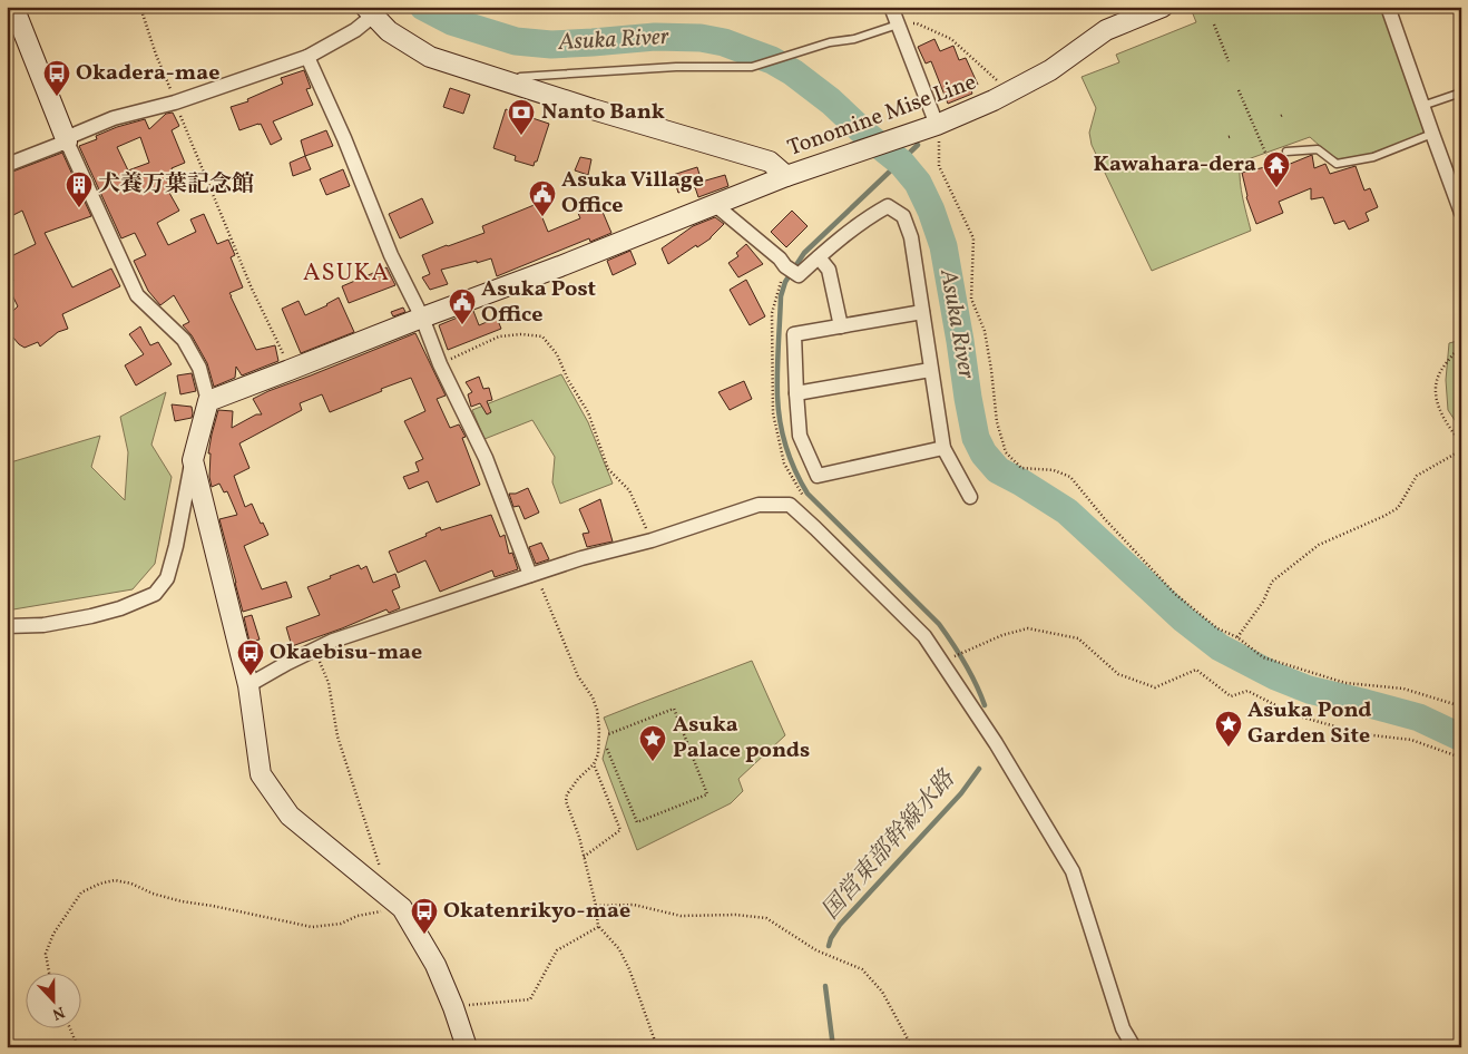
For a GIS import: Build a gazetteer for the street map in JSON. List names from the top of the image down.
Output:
{
  "streets": {
    "street": ["Tonomine Mise Line"]
  },
  "districts": ["ASUKA"],
  "water": ["Asuka River", "国営東部幹線水路"],
  "places": {
    "bus stop": ["Okadera-mae", "Okaebisu-mae", "Okatenrikyo-mae"],
    "bank": ["Nanto Bank"],
    "temple": ["Kawahara-dera"],
    "building": ["犬養万葉記念館"],
    "public building": ["Asuka Village Office", "Asuka Post Office"],
    "place": ["Asuka Pond Garden Site", "Asuka Palace ponds"]
  },
  "north": "bottom"
}
